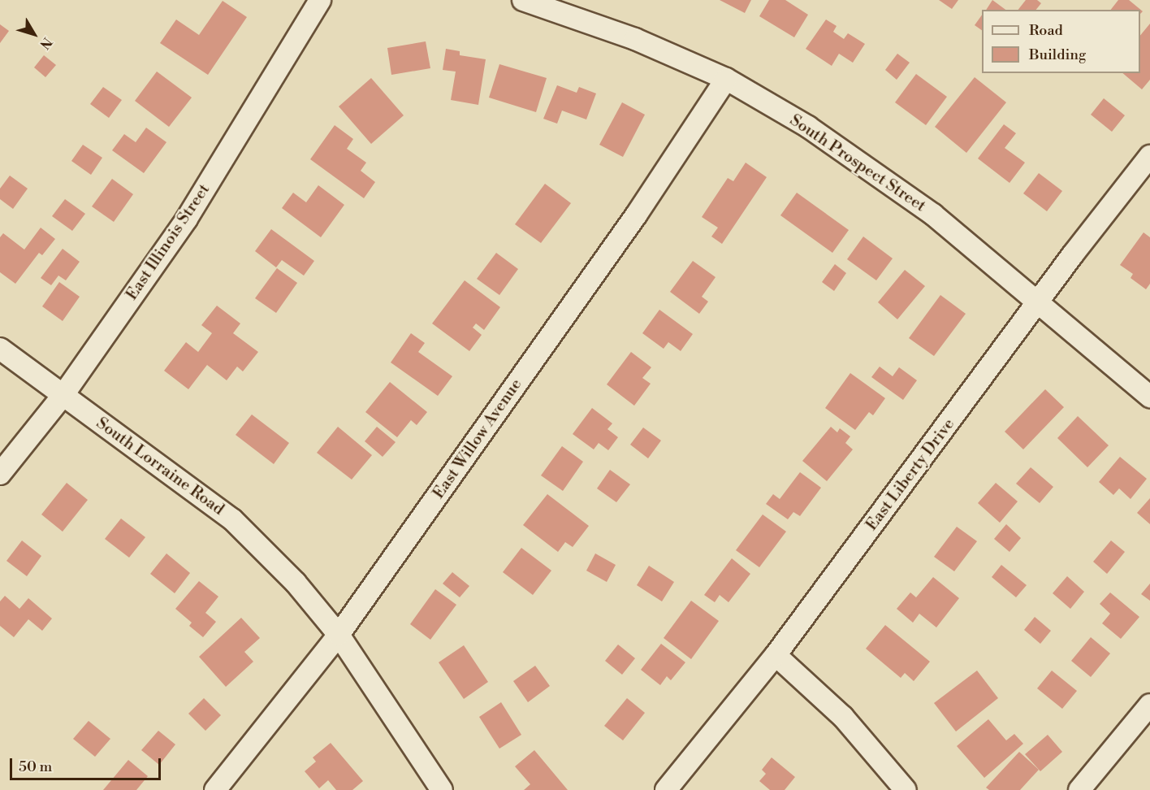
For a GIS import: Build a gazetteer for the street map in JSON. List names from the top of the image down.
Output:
{
  "streets": {
    "street": [
      "South Prospect Street",
      "East Illinois Street",
      "East Willow Avenue",
      "South Lorraine Road",
      "East Liberty Drive"
    ]
  },
  "crossings": [
    ["South Prospect Street", "East Willow Avenue"],
    ["South Prospect Street", "East Liberty Drive"],
    ["East Illinois Street", "South Lorraine Road"],
    ["East Willow Avenue", "South Lorraine Road"]
  ],
  "legend": ["Road", "Building"],
  "scale_bar": "50 m",
  "north": "bottom right"
}
